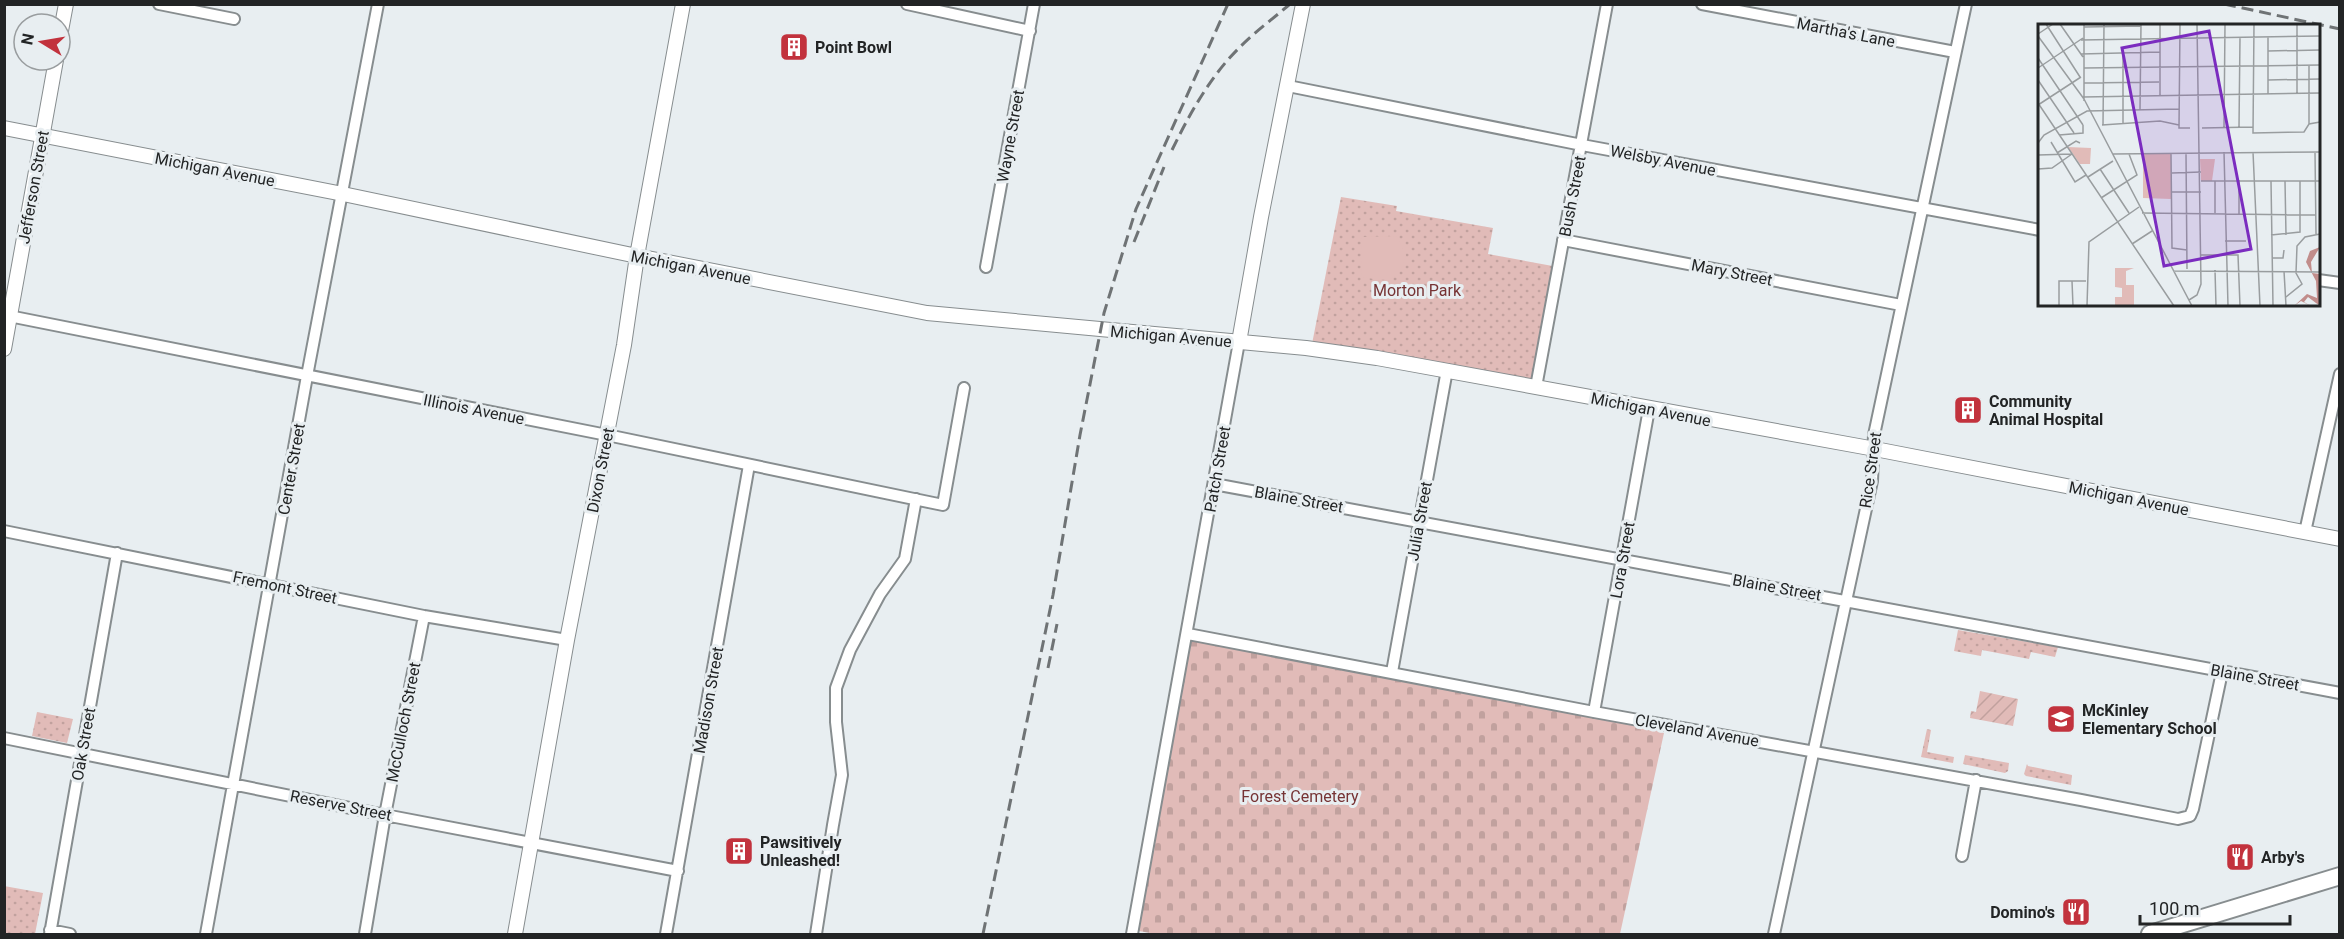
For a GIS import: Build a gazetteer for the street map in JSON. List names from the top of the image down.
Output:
{
  "streets": {
    "street": [
      "Martha's Lane",
      "Wayne Street",
      "Welsby Avenue",
      "Michigan Avenue",
      "Jefferson Street",
      "Bush Street",
      "Mary Street",
      "Illinois Avenue",
      "Center Street",
      "Patch Street",
      "Dixon Street",
      "Rice Street",
      "Blaine Street",
      "Julia Street",
      "Lora Street",
      "Fremont Street",
      "Madison Street",
      "McCulloch Street",
      "Cleveland Avenue",
      "Oak Street",
      "Reserve Street"
    ]
  },
  "crossings": [
    ["Martha's Lane", "Rice Street"],
    ["Welsby Avenue", "Bush Street"],
    ["Welsby Avenue", "Patch Street"],
    ["Welsby Avenue", "Rice Street"],
    ["Michigan Avenue", "Jefferson Street"],
    ["Michigan Avenue", "Bush Street"],
    ["Michigan Avenue", "Center Street"],
    ["Michigan Avenue", "Patch Street"],
    ["Michigan Avenue", "Dixon Street"],
    ["Michigan Avenue", "Rice Street"],
    ["Michigan Avenue", "Julia Street"],
    ["Michigan Avenue", "Lora Street"],
    ["Jefferson Street", "Illinois Avenue"],
    ["Bush Street", "Mary Street"],
    ["Mary Street", "Rice Street"],
    ["Illinois Avenue", "Center Street"],
    ["Illinois Avenue", "Dixon Street"],
    ["Illinois Avenue", "Madison Street"],
    ["Center Street", "Fremont Street"],
    ["Center Street", "Reserve Street"],
    ["Patch Street", "Blaine Street"],
    ["Patch Street", "Cleveland Avenue"],
    ["Dixon Street", "Fremont Street"],
    ["Dixon Street", "Reserve Street"],
    ["Rice Street", "Blaine Street"],
    ["Rice Street", "Cleveland Avenue"],
    ["Blaine Street", "Julia Street"],
    ["Blaine Street", "Lora Street"],
    ["Blaine Street", "Cleveland Avenue"],
    ["Julia Street", "Cleveland Avenue"],
    ["Lora Street", "Cleveland Avenue"],
    ["Fremont Street", "McCulloch Street"],
    ["Fremont Street", "Oak Street"],
    ["Madison Street", "Reserve Street"],
    ["McCulloch Street", "Reserve Street"],
    ["Oak Street", "Reserve Street"]
  ],
  "parks": ["Morton Park", "Forest Cemetery"],
  "places": {
    "building": ["Point Bowl", "Community Animal Hospital", "Pawsitively Unleashed!"],
    "school or university": ["McKinley Elementary School"],
    "restaurant": ["Arby's", "Domino's"]
  },
  "scale_bar": "100 m",
  "north": "left"
}
